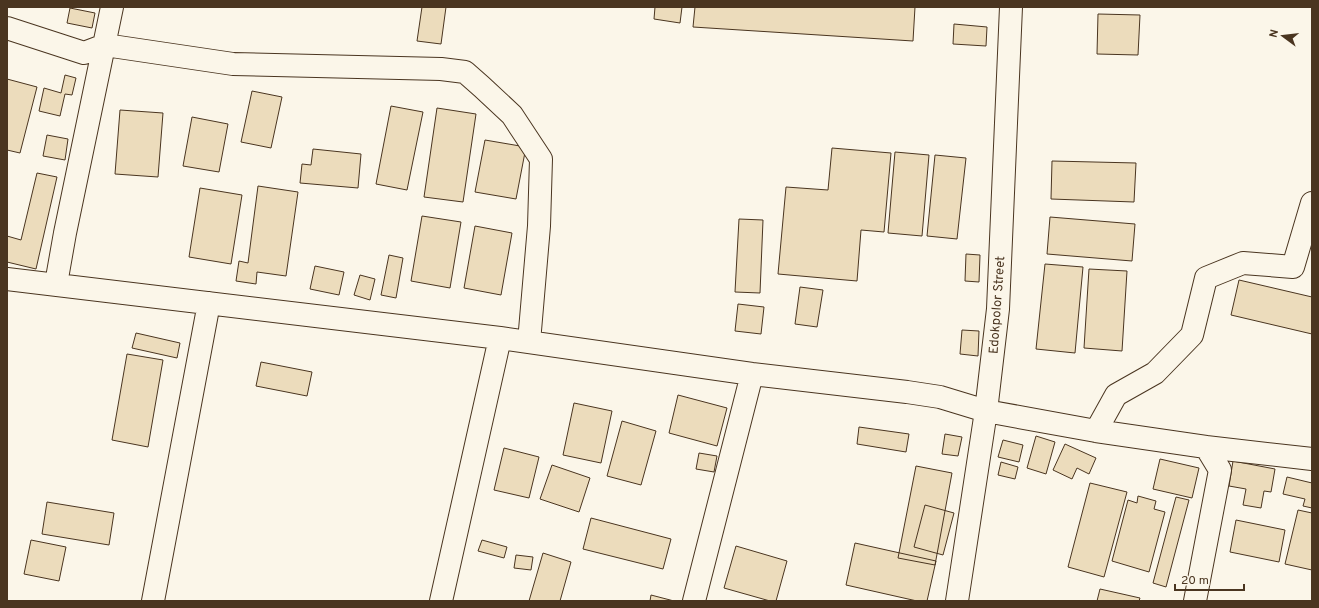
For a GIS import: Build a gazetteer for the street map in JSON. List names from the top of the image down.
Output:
{
  "streets": {
    "street": ["Edokpolor Street"]
  },
  "scale_bar": "20 m",
  "north": "left"
}
